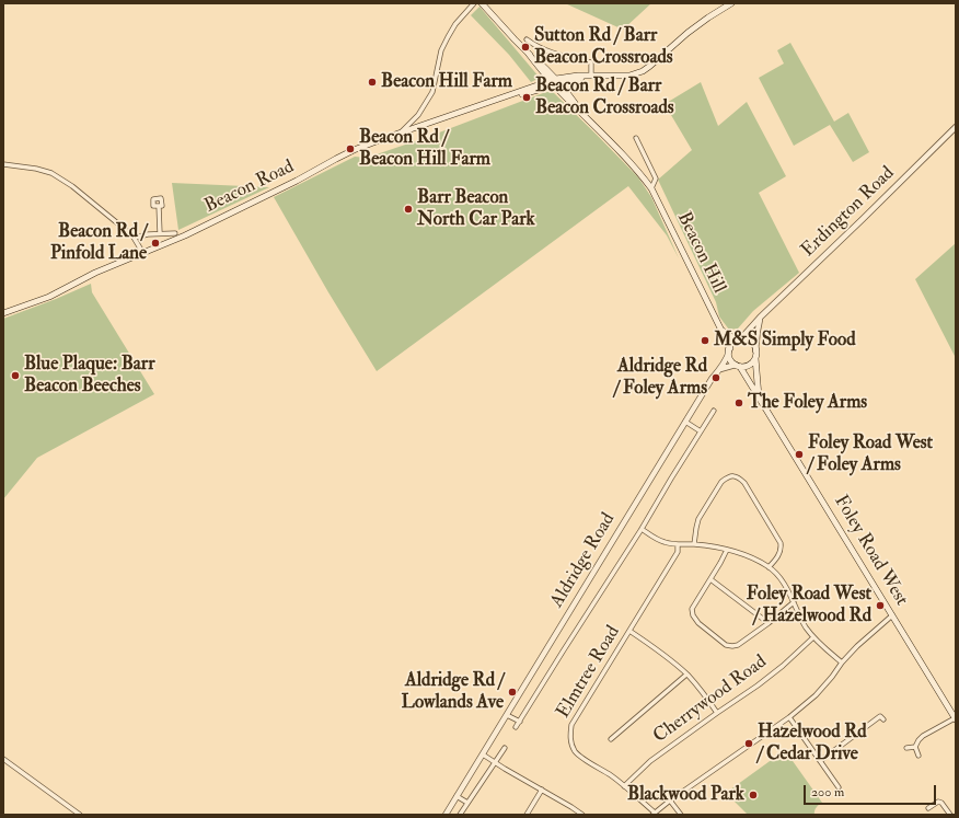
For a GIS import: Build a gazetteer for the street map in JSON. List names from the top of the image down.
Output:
{
  "streets": {
    "main road": ["Beacon Road", "Beacon Hill", "Foley Road West"],
    "street": [
      "Erdington Road",
      "Aldridge Road",
      "Elmtree Road",
      "Cherrywood Road"
    ]
  },
  "crossings": [
    ["Beacon Road", "Beacon Hill"],
    ["Erdington Road", "Beacon Hill"],
    ["Erdington Road", "Foley Road West"],
    ["Erdington Road", "Aldridge Road"],
    ["Beacon Hill", "Foley Road West"],
    ["Beacon Hill", "Aldridge Road"],
    ["Foley Road West", "Aldridge Road"],
    ["Elmtree Road", "Cherrywood Road"]
  ],
  "places": [
    "Sutton Rd / Barr Beacon Crossroads",
    "Beacon Hill Farm",
    "Beacon Rd / Barr Beacon Crossroads",
    "Beacon Rd / Beacon Hill Farm",
    "Barr Beacon North Car Park",
    "Beacon Rd / Pinfold Lane",
    "M&S Simply Food",
    "Blue Plaque: Barr Beacon Beeches",
    "Aldridge Rd / Foley Arms",
    "The Foley Arms",
    "Foley Road West / Foley Arms",
    "Foley Road West / Hazelwood Rd",
    "Aldridge Rd / Lowlands Ave",
    "Hazelwood Rd / Cedar Drive",
    "Blackwood Park"
  ],
  "scale_bar": "200 m"
}
